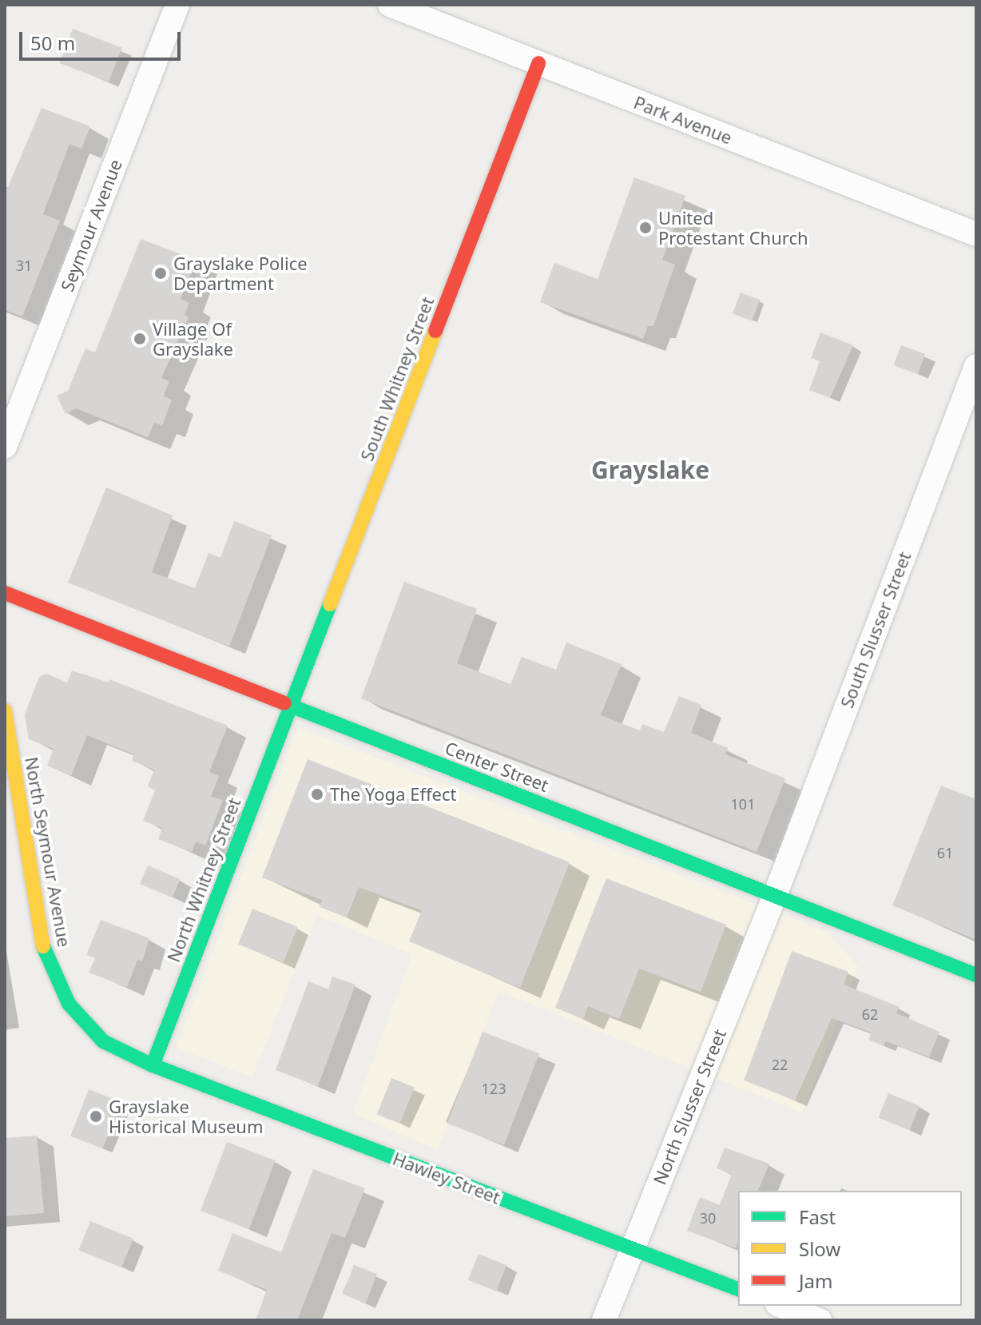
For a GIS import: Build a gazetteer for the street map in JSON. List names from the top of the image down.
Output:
{
  "streets": {
    "street": [
      "Park Avenue",
      "Seymour Avenue",
      "South Whitney Street",
      "South Slusser Street",
      "Center Street",
      "North Seymour Avenue",
      "North Whitney Street",
      "North Slusser Street",
      "Hawley Street"
    ]
  },
  "crossings": [
    ["Park Avenue", "South Whitney Street"],
    ["South Whitney Street", "Center Street"],
    ["South Whitney Street", "North Whitney Street"],
    ["South Slusser Street", "Center Street"],
    ["South Slusser Street", "North Slusser Street"],
    ["Center Street", "North Whitney Street"],
    ["Center Street", "North Slusser Street"],
    ["North Seymour Avenue", "North Whitney Street"],
    ["North Seymour Avenue", "Hawley Street"],
    ["North Whitney Street", "Hawley Street"],
    ["North Slusser Street", "Hawley Street"]
  ],
  "districts": ["Grayslake"],
  "places": [
    "United Protestant Church",
    "Grayslake Police Department",
    "Village Of Grayslake",
    "The Yoga Effect",
    "Grayslake Historical Museum"
  ],
  "house_numbers": [
    "31",
    "101",
    "61",
    "62",
    "22",
    "123",
    "30"
  ],
  "legend": ["Fast", "Slow", "Jam"],
  "scale_bar": "50 m"
}
